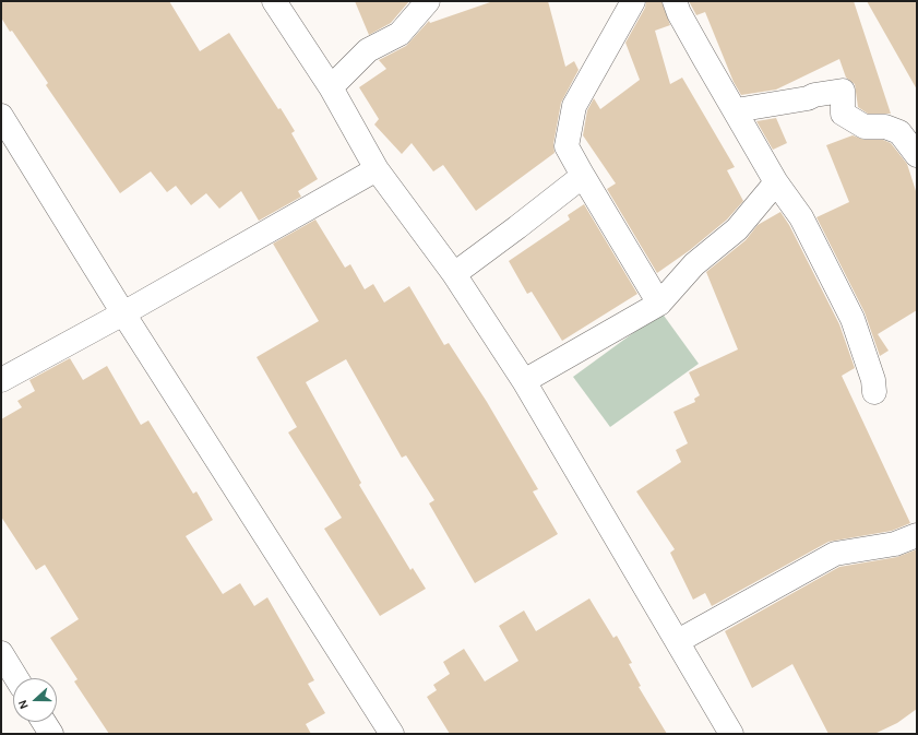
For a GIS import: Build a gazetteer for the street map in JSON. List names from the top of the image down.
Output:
{
  "north": "left"
}
